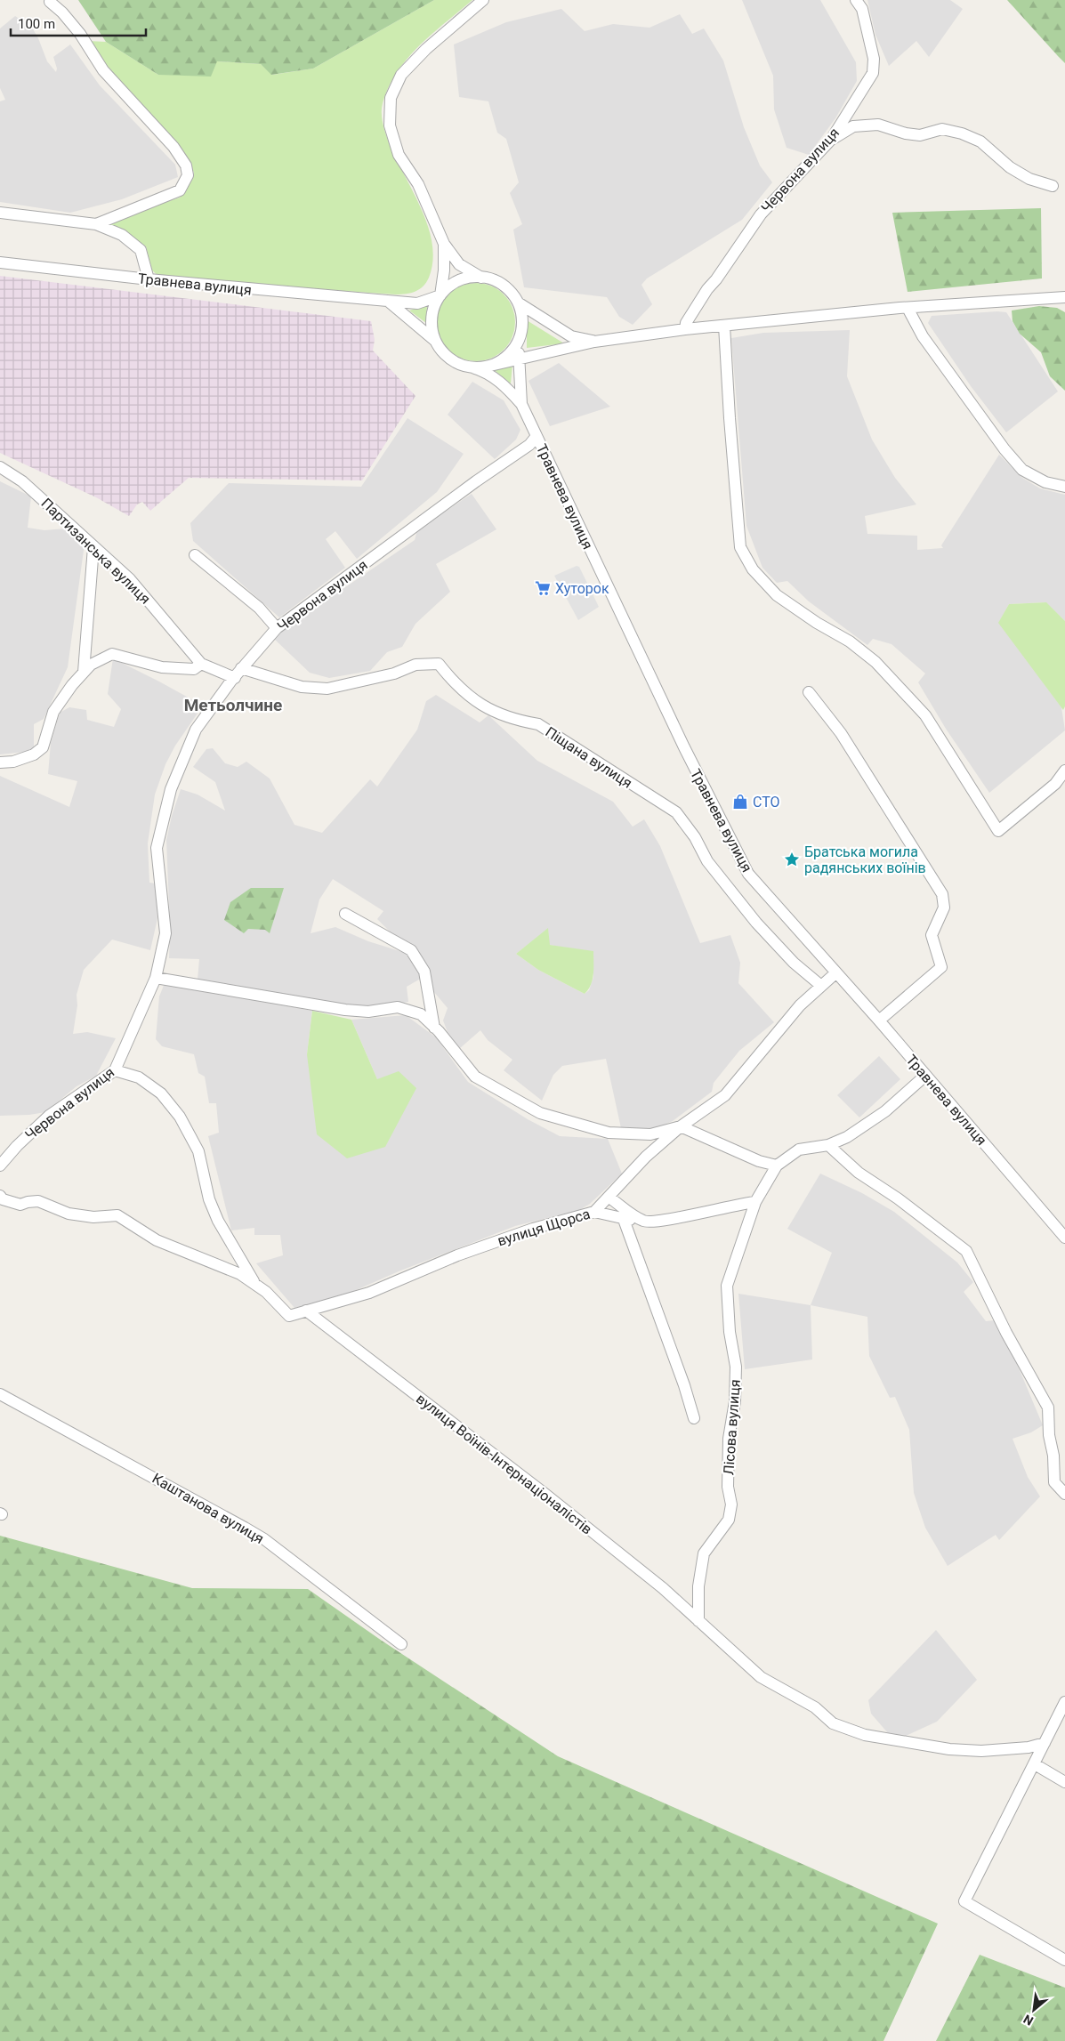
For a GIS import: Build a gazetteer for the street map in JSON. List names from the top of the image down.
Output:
{
  "streets": {
    "street": [
      "Червона вулиця",
      "Травнева вулиця",
      "Партизанська вулиця",
      "Піщана вулиця",
      "вулиця Щорса",
      "Лісова вулиця",
      "вулиця Воїнів-Інтернаціоналістів",
      "Каштанова вулиця"
    ]
  },
  "crossings": [
    ["Червона вулиця", "Травнева вулиця"],
    ["Червона вулиця", "Піщана вулиця"],
    ["Червона вулиця", "вулиця Щорса"],
    ["Травнева вулиця", "вулиця Щорса"],
    ["Партизанська вулиця", "Піщана вулиця"],
    ["Піщана вулиця", "вулиця Щорса"],
    ["вулиця Щорса", "вулиця Воїнів-Інтернаціоналістів"],
    ["Лісова вулиця", "вулиця Воїнів-Інтернаціоналістів"]
  ],
  "districts": ["Метьолчине"],
  "places": {
    "supermarket": ["Хуторок"],
    "shop": ["СТО"],
    "place": ["Братська могила радянських воїнів"]
  },
  "scale_bar": "100 m",
  "north": "bottom left"
}
